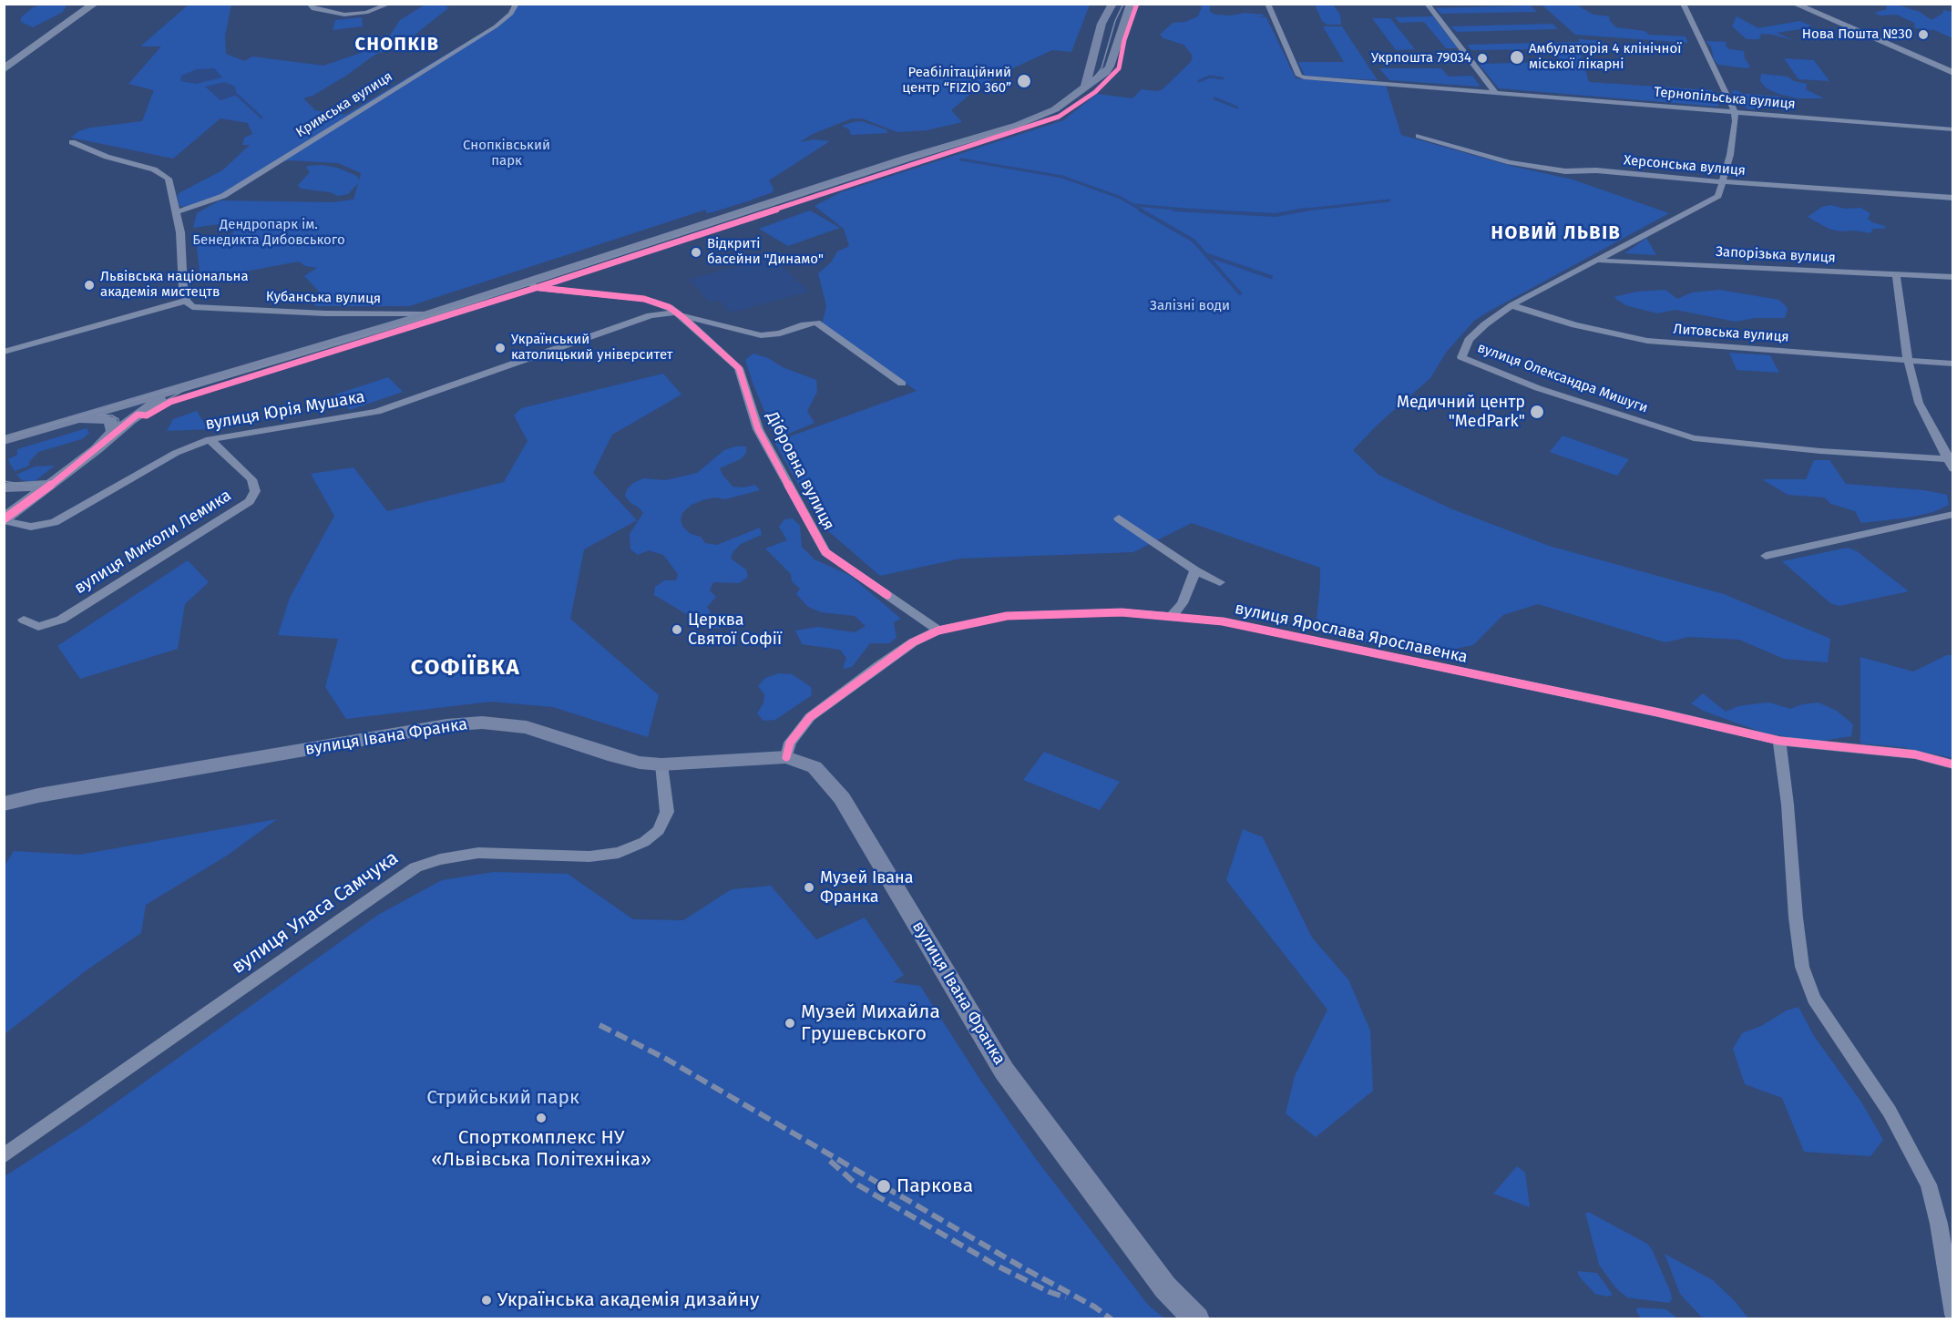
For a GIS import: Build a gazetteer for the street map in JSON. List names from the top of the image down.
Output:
{
  "streets": {
    "main road": ["вулиця Івана Франка"],
    "street": [
      "Тернопільська вулиця",
      "Кримська вулиця",
      "Херсонська вулиця",
      "Запорізька вулиця",
      "Кубанська вулиця",
      "Литовська вулиця",
      "вулиця Олександра Мишуги",
      "вулиця Юрія Мушака",
      "Дібровна вулиця",
      "вулиця Миколи Лемика",
      "вулиця Ярослава Ярославенка",
      "вулиця Уласа Самчука"
    ]
  },
  "crossings": [
    ["Тернопільська вулиця", "вулиця Олександра Мишуги"],
    ["Херсонська вулиця", "вулиця Олександра Мишуги"],
    ["Запорізька вулиця", "вулиця Олександра Мишуги"],
    ["Литовська вулиця", "вулиця Олександра Мишуги"],
    ["вулиця Юрія Мушака", "Дібровна вулиця"],
    ["вулиця Юрія Мушака", "вулиця Миколи Лемика"],
    ["Дібровна вулиця", "вулиця Ярослава Ярославенка"],
    ["вулиця Ярослава Ярославенка", "вулиця Івана Франка"],
    ["вулиця Івана Франка", "вулиця Уласа Самчука"]
  ],
  "districts": ["СНОПКІВ", "НОВИЙ ЛЬВІВ", "СОФІЇВКА"],
  "parks": [
    "Снопківський парк",
    "Дендропарк ім. Бенедикта Дибовського",
    "Залізні води",
    "Стрийський парк"
  ],
  "places": [
    "Нова Пошта №30",
    "Амбулаторія 4 клінічної міської лікарні",
    "Укрпошта 79034",
    "Реабілітаційний центр “FIZIO 360”",
    "Відкриті басейни \"Динамо\"",
    "Львівська національна академія мистецтв",
    "Український католицький університет",
    "Медичний центр \"MedPark\"",
    "Церква Святої Софії",
    "Музей Івана Франка",
    "Музей Михайла Грушевського",
    "Спорткомплекс НУ «Львівська Політехніка»",
    "Паркова",
    "Українська академія дизайну"
  ]
}
